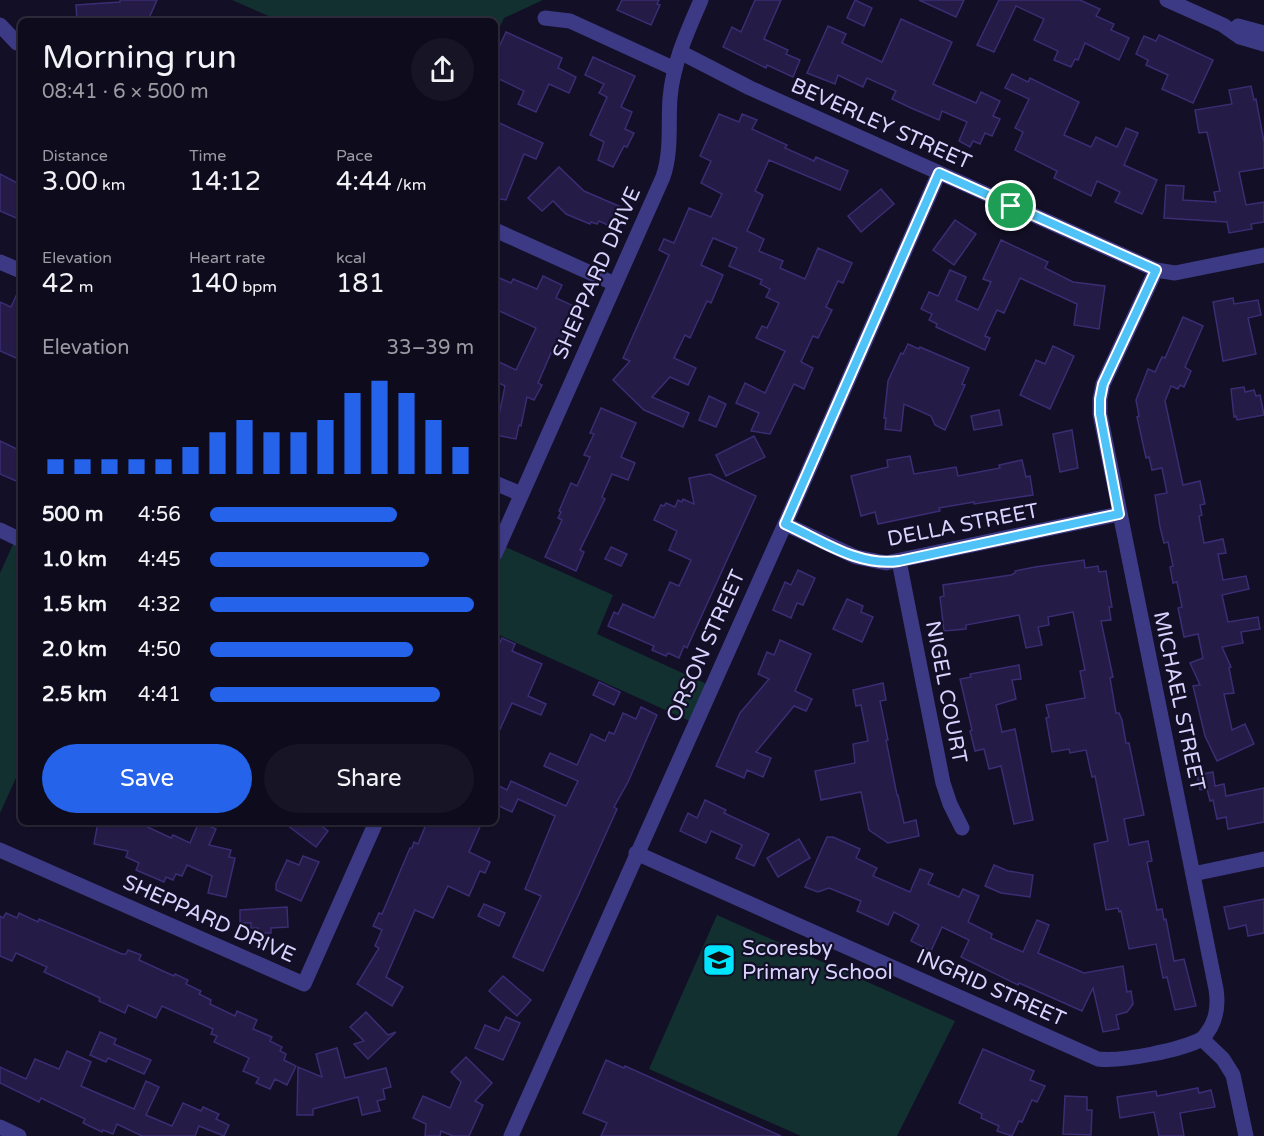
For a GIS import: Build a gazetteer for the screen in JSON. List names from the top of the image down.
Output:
{
  "streets": {
    "street": [
      "BEVERLEY STREET",
      "SHEPPARD DRIVE",
      "DELLA STREET",
      "ORSON STREET",
      "NIGEL COURT",
      "MICHAEL STREET",
      "INGRID STREET"
    ]
  },
  "crossings": [
    ["BEVERLEY STREET", "SHEPPARD DRIVE"],
    ["BEVERLEY STREET", "ORSON STREET"],
    ["BEVERLEY STREET", "MICHAEL STREET"],
    ["DELLA STREET", "ORSON STREET"],
    ["DELLA STREET", "NIGEL COURT"],
    ["DELLA STREET", "MICHAEL STREET"],
    ["ORSON STREET", "INGRID STREET"],
    ["MICHAEL STREET", "INGRID STREET"]
  ],
  "places": {
    "school or university": ["Scoresby Primary School"]
  },
  "page": {
    "heading": ["Morning run", "08:41 · 6 × 500 m"],
    "stats": [
      ["Distance", "3.00 km"],
      ["Time", "14:12"],
      ["Pace", "4:44 /km"],
      ["Elevation", "42 m"],
      ["Heart rate", "140 bpm"],
      ["kcal", "181"]
    ],
    "chart": ["Elevation", "33–39 m"],
    "list": [
      {
        "name": "500 m",
        "note": "4:56"
      },
      {
        "name": "1.0 km",
        "note": "4:45"
      },
      {
        "name": "1.5 km",
        "note": "4:32"
      },
      {
        "name": "2.0 km",
        "note": "4:50"
      },
      {
        "name": "2.5 km",
        "note": "4:41"
      }
    ],
    "buttons": ["Save", "Share"]
  }
}
